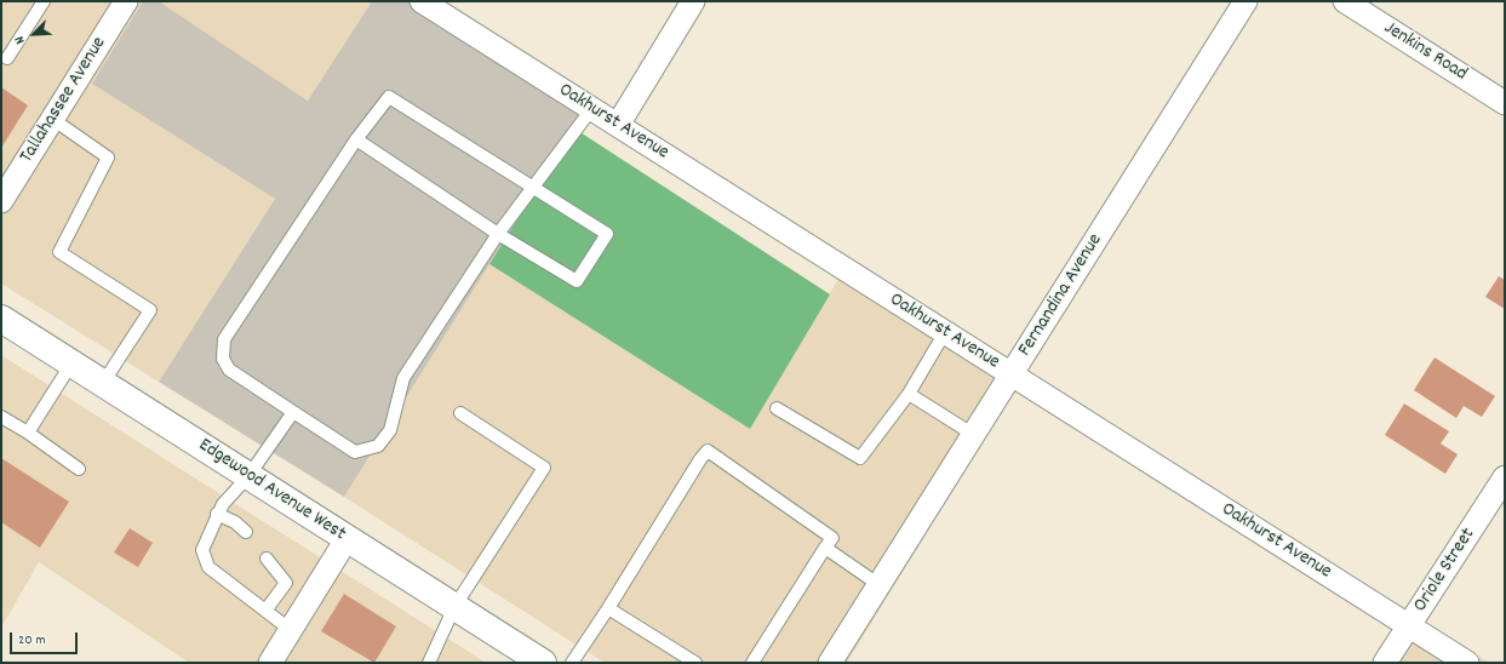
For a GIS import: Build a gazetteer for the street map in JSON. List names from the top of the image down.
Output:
{
  "streets": {
    "main road": ["Edgewood Avenue West"],
    "street": [
      "Jenkins Road",
      "Tallahassee Avenue",
      "Oakhurst Avenue",
      "Fernandina Avenue",
      "Oriole Street"
    ]
  },
  "crossings": [
    ["Oakhurst Avenue", "Fernandina Avenue"],
    ["Oakhurst Avenue", "Oriole Street"]
  ],
  "scale_bar": "20 m",
  "north": "bottom left"
}
